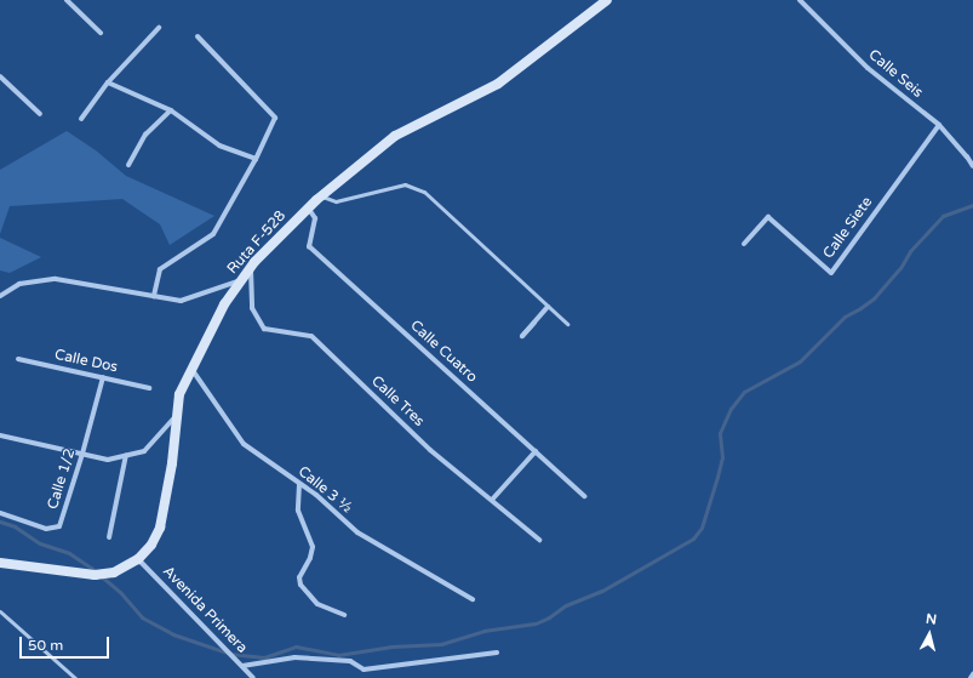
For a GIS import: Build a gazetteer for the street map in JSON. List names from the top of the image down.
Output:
{
  "streets": {
    "main road": ["Ruta F-528"],
    "street": [
      "Calle Seis",
      "Calle Siete",
      "Calle Cuatro",
      "Calle Dos",
      "Calle Tres",
      "Calle 1/2",
      "Calle 3 ½",
      "Avenida Primera"
    ]
  },
  "crossings": [
    ["Calle Seis", "Calle Siete"],
    ["Ruta F-528", "Calle Cuatro"],
    ["Ruta F-528", "Calle Tres"],
    ["Ruta F-528", "Calle 3 ½"],
    ["Ruta F-528", "Avenida Primera"],
    ["Calle Dos", "Calle 1/2"]
  ],
  "scale_bar": "50 m",
  "north": "top"
}
